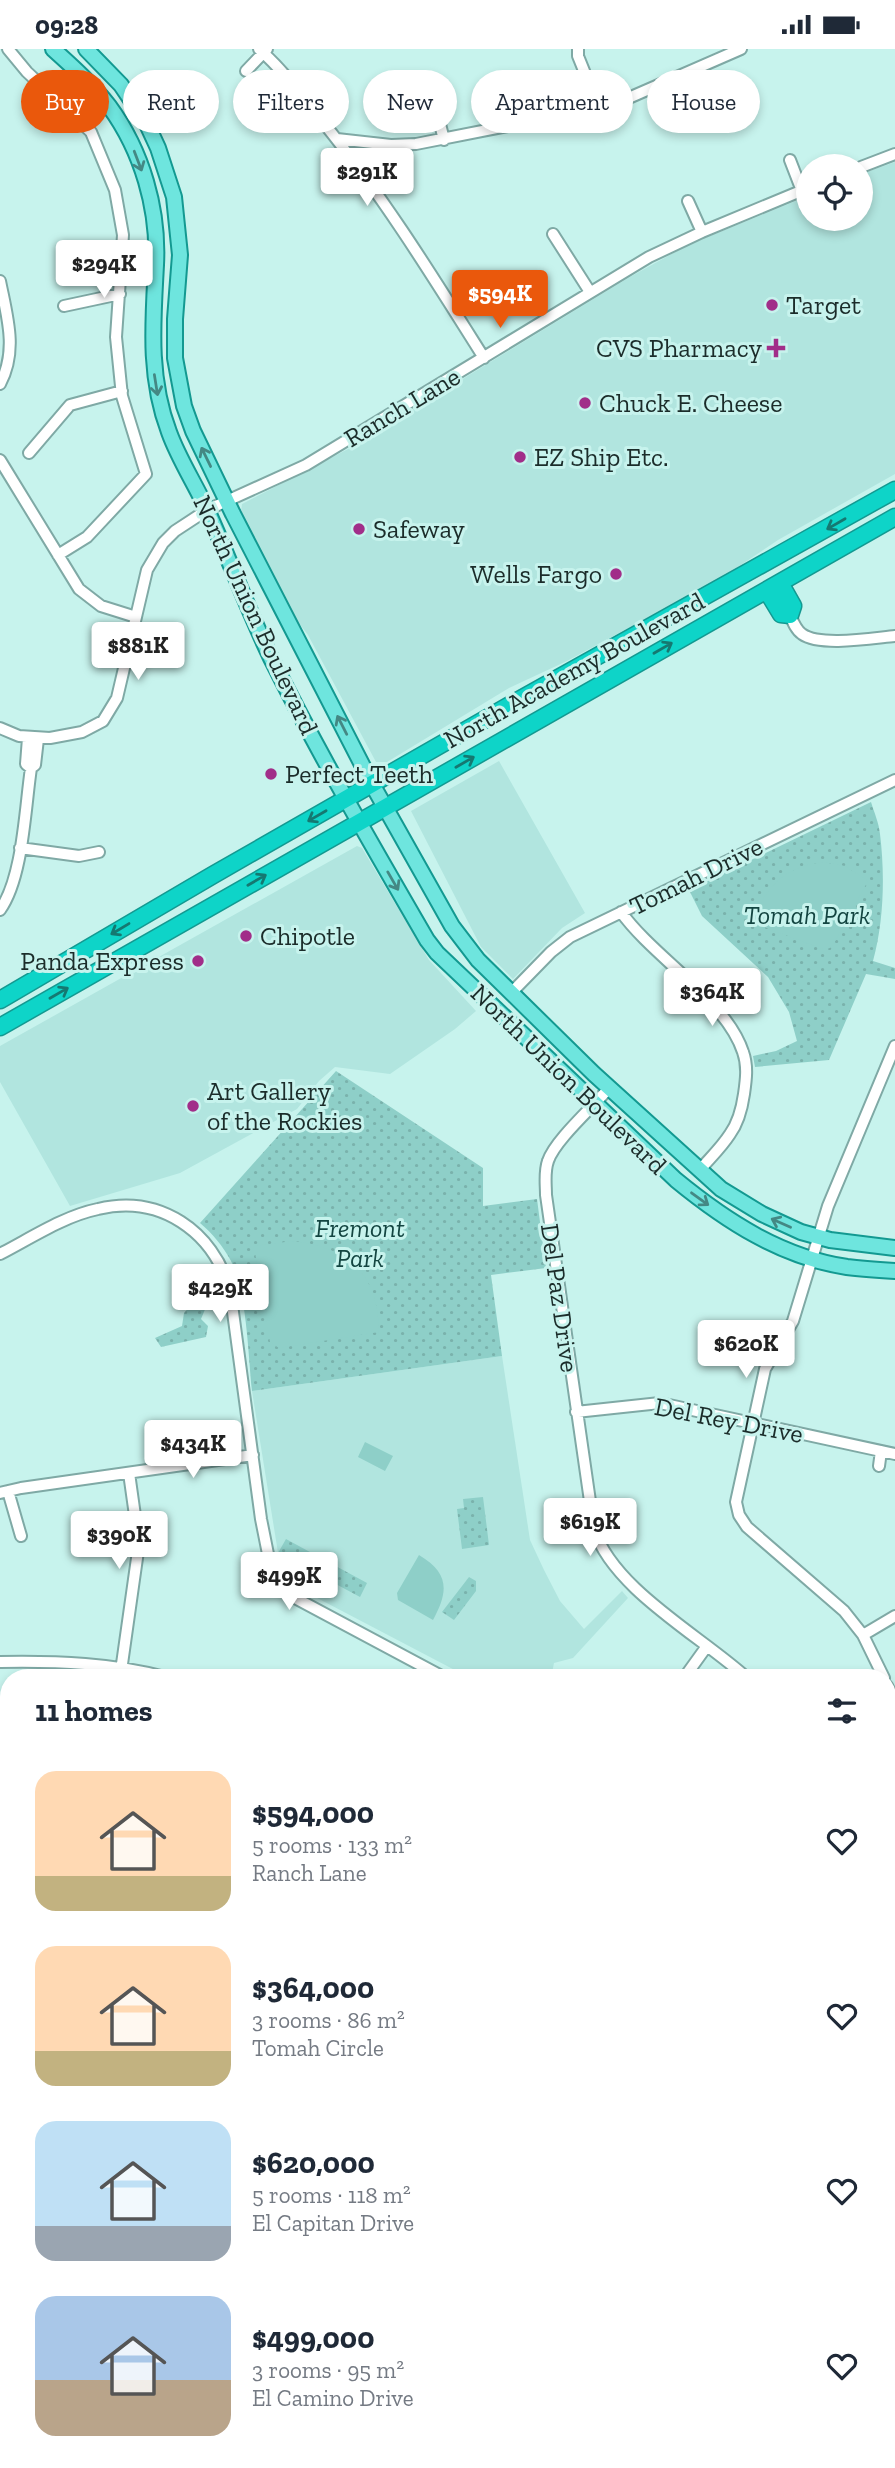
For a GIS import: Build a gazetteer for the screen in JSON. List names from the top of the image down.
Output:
{
  "streets": {
    "highway": ["North Academy Boulevard"],
    "main road": ["North Union Boulevard"],
    "street": [
      "Ranch Lane",
      "Tomah Drive",
      "Del Paz Drive",
      "Del Rey Drive"
    ]
  },
  "crossings": [
    ["Ranch Lane", "North Union Boulevard"],
    ["North Union Boulevard", "North Academy Boulevard"],
    ["North Union Boulevard", "Tomah Drive"],
    ["North Union Boulevard", "Del Paz Drive"],
    ["Del Paz Drive", "Del Rey Drive"]
  ],
  "parks": ["Tomah Park", "Fremont Park"],
  "places": {
    "other": [
      "Target",
      "Chuck E. Cheese",
      "EZ Ship Etc.",
      "Safeway",
      "Wells Fargo",
      "Perfect Teeth",
      "Chipotle",
      "Panda Express",
      "Art Gallery of the Rockies"
    ],
    "health": ["CVS Pharmacy"]
  },
  "page": {
    "status": "09:28",
    "chip": [
      "Buy",
      "Rent",
      "Filters",
      "New",
      "Apartment",
      "House"
    ],
    "price": [
      "$291K",
      "$294K",
      "$594K",
      "$881K",
      "$364K",
      "$429K",
      "$620K",
      "$434K",
      "$619K",
      "$390K",
      "$499K"
    ],
    "heading": "11 homes",
    "list": [
      {
        "name": "$594,000",
        "note": "5 rooms · 133 m² · Ranch Lane"
      },
      {
        "name": "$364,000",
        "note": "3 rooms · 86 m² · Tomah Circle"
      },
      {
        "name": "$620,000",
        "note": "5 rooms · 118 m² · El Capitan Drive"
      },
      {
        "name": "$499,000",
        "note": "3 rooms · 95 m² · El Camino Drive"
      }
    ]
  }
}
